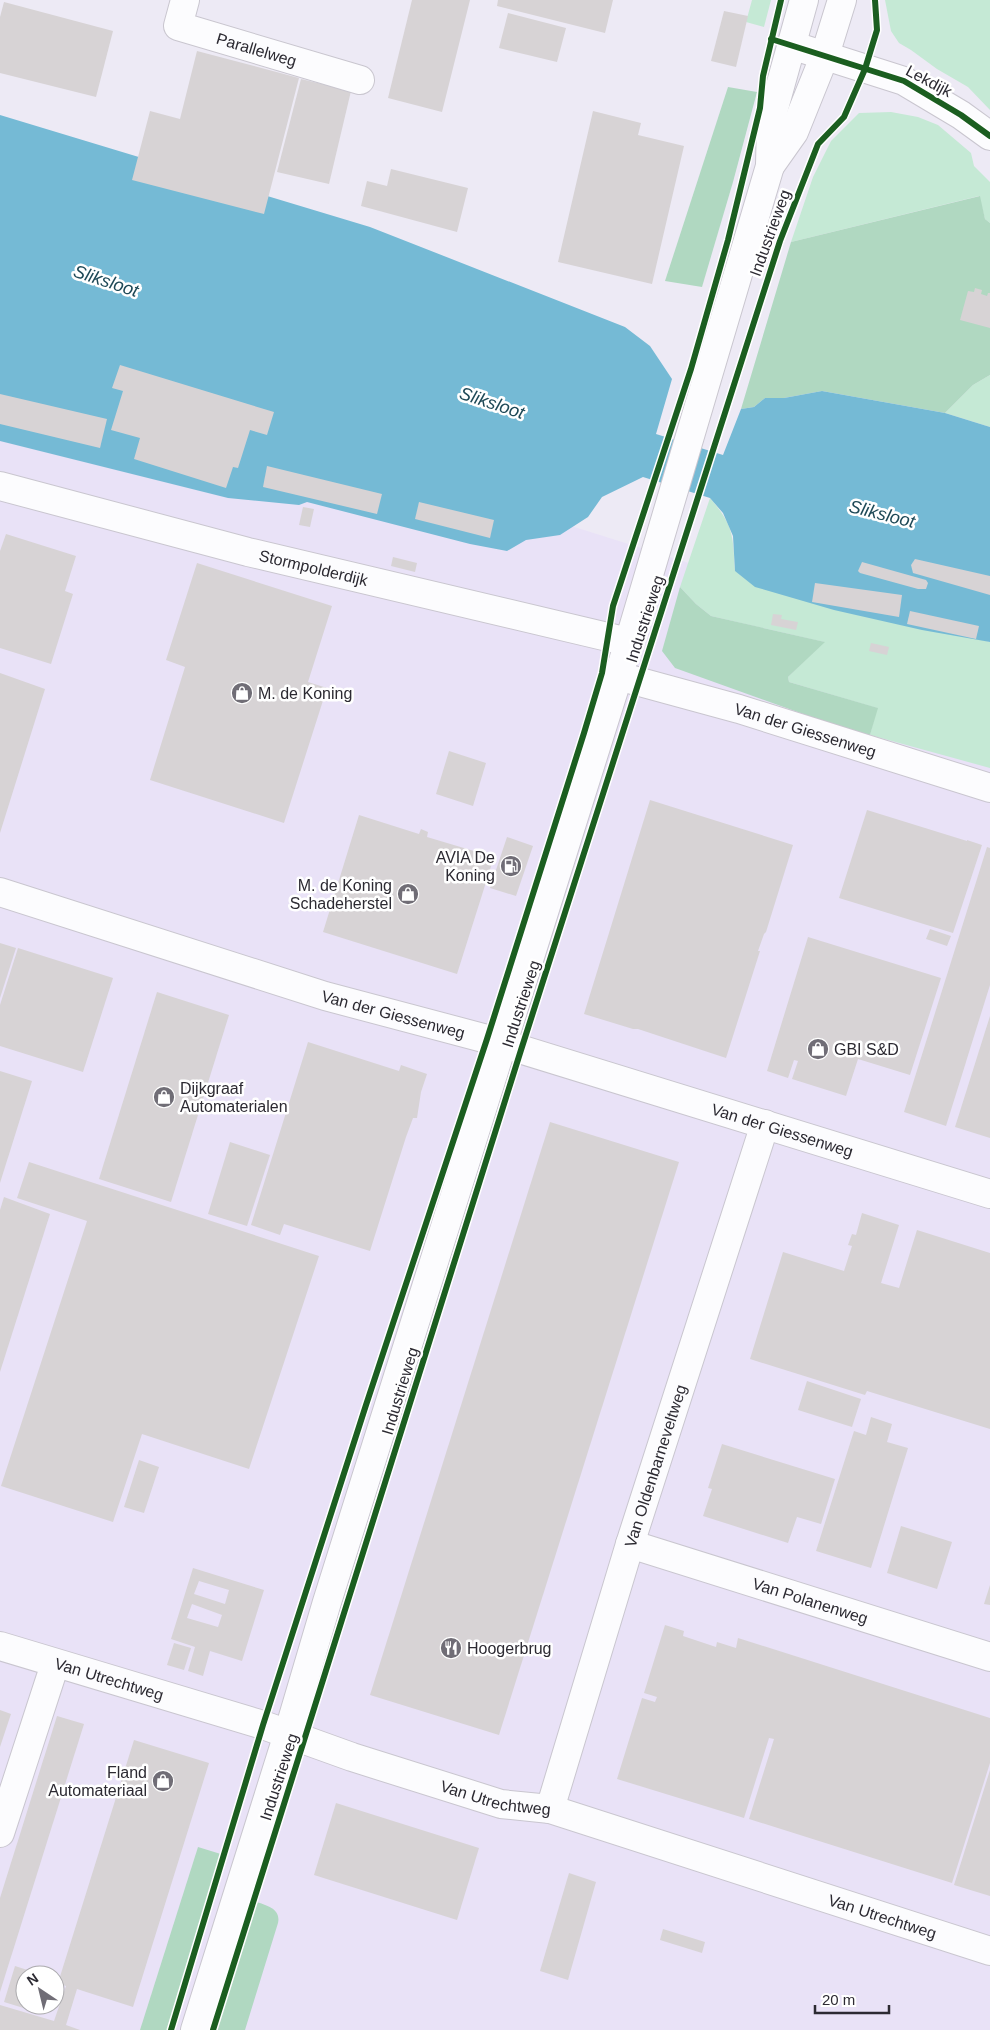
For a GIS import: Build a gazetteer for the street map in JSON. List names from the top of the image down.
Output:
{
  "streets": {
    "street": [
      "Parallelweg",
      "Lekdijk",
      "Industrieweg",
      "Stormpolderdijk",
      "Van der Giessenweg",
      "Van Oldenbarneveltweg",
      "Van Polanenweg",
      "Van Utrechtweg"
    ]
  },
  "crossings": [
    ["Lekdijk", "Industrieweg"],
    ["Industrieweg", "Stormpolderdijk"],
    ["Industrieweg", "Van der Giessenweg"],
    ["Industrieweg", "Van Utrechtweg"],
    ["Van der Giessenweg", "Van Oldenbarneveltweg"],
    ["Van Oldenbarneveltweg", "Van Polanenweg"],
    ["Van Oldenbarneveltweg", "Van Utrechtweg"]
  ],
  "water": ["Sliksloot"],
  "places": {
    "shop": [
      "M. de Koning",
      "M. de Koning Schadeherstel",
      "GBI S&D",
      "Dijkgraaf Automaterialen",
      "Fland Automateriaal"
    ],
    "fuel station": ["AVIA De Koning"],
    "restaurant": ["Hoogerbrug"]
  },
  "scale_bar": "20 m",
  "north": "top left"
}
